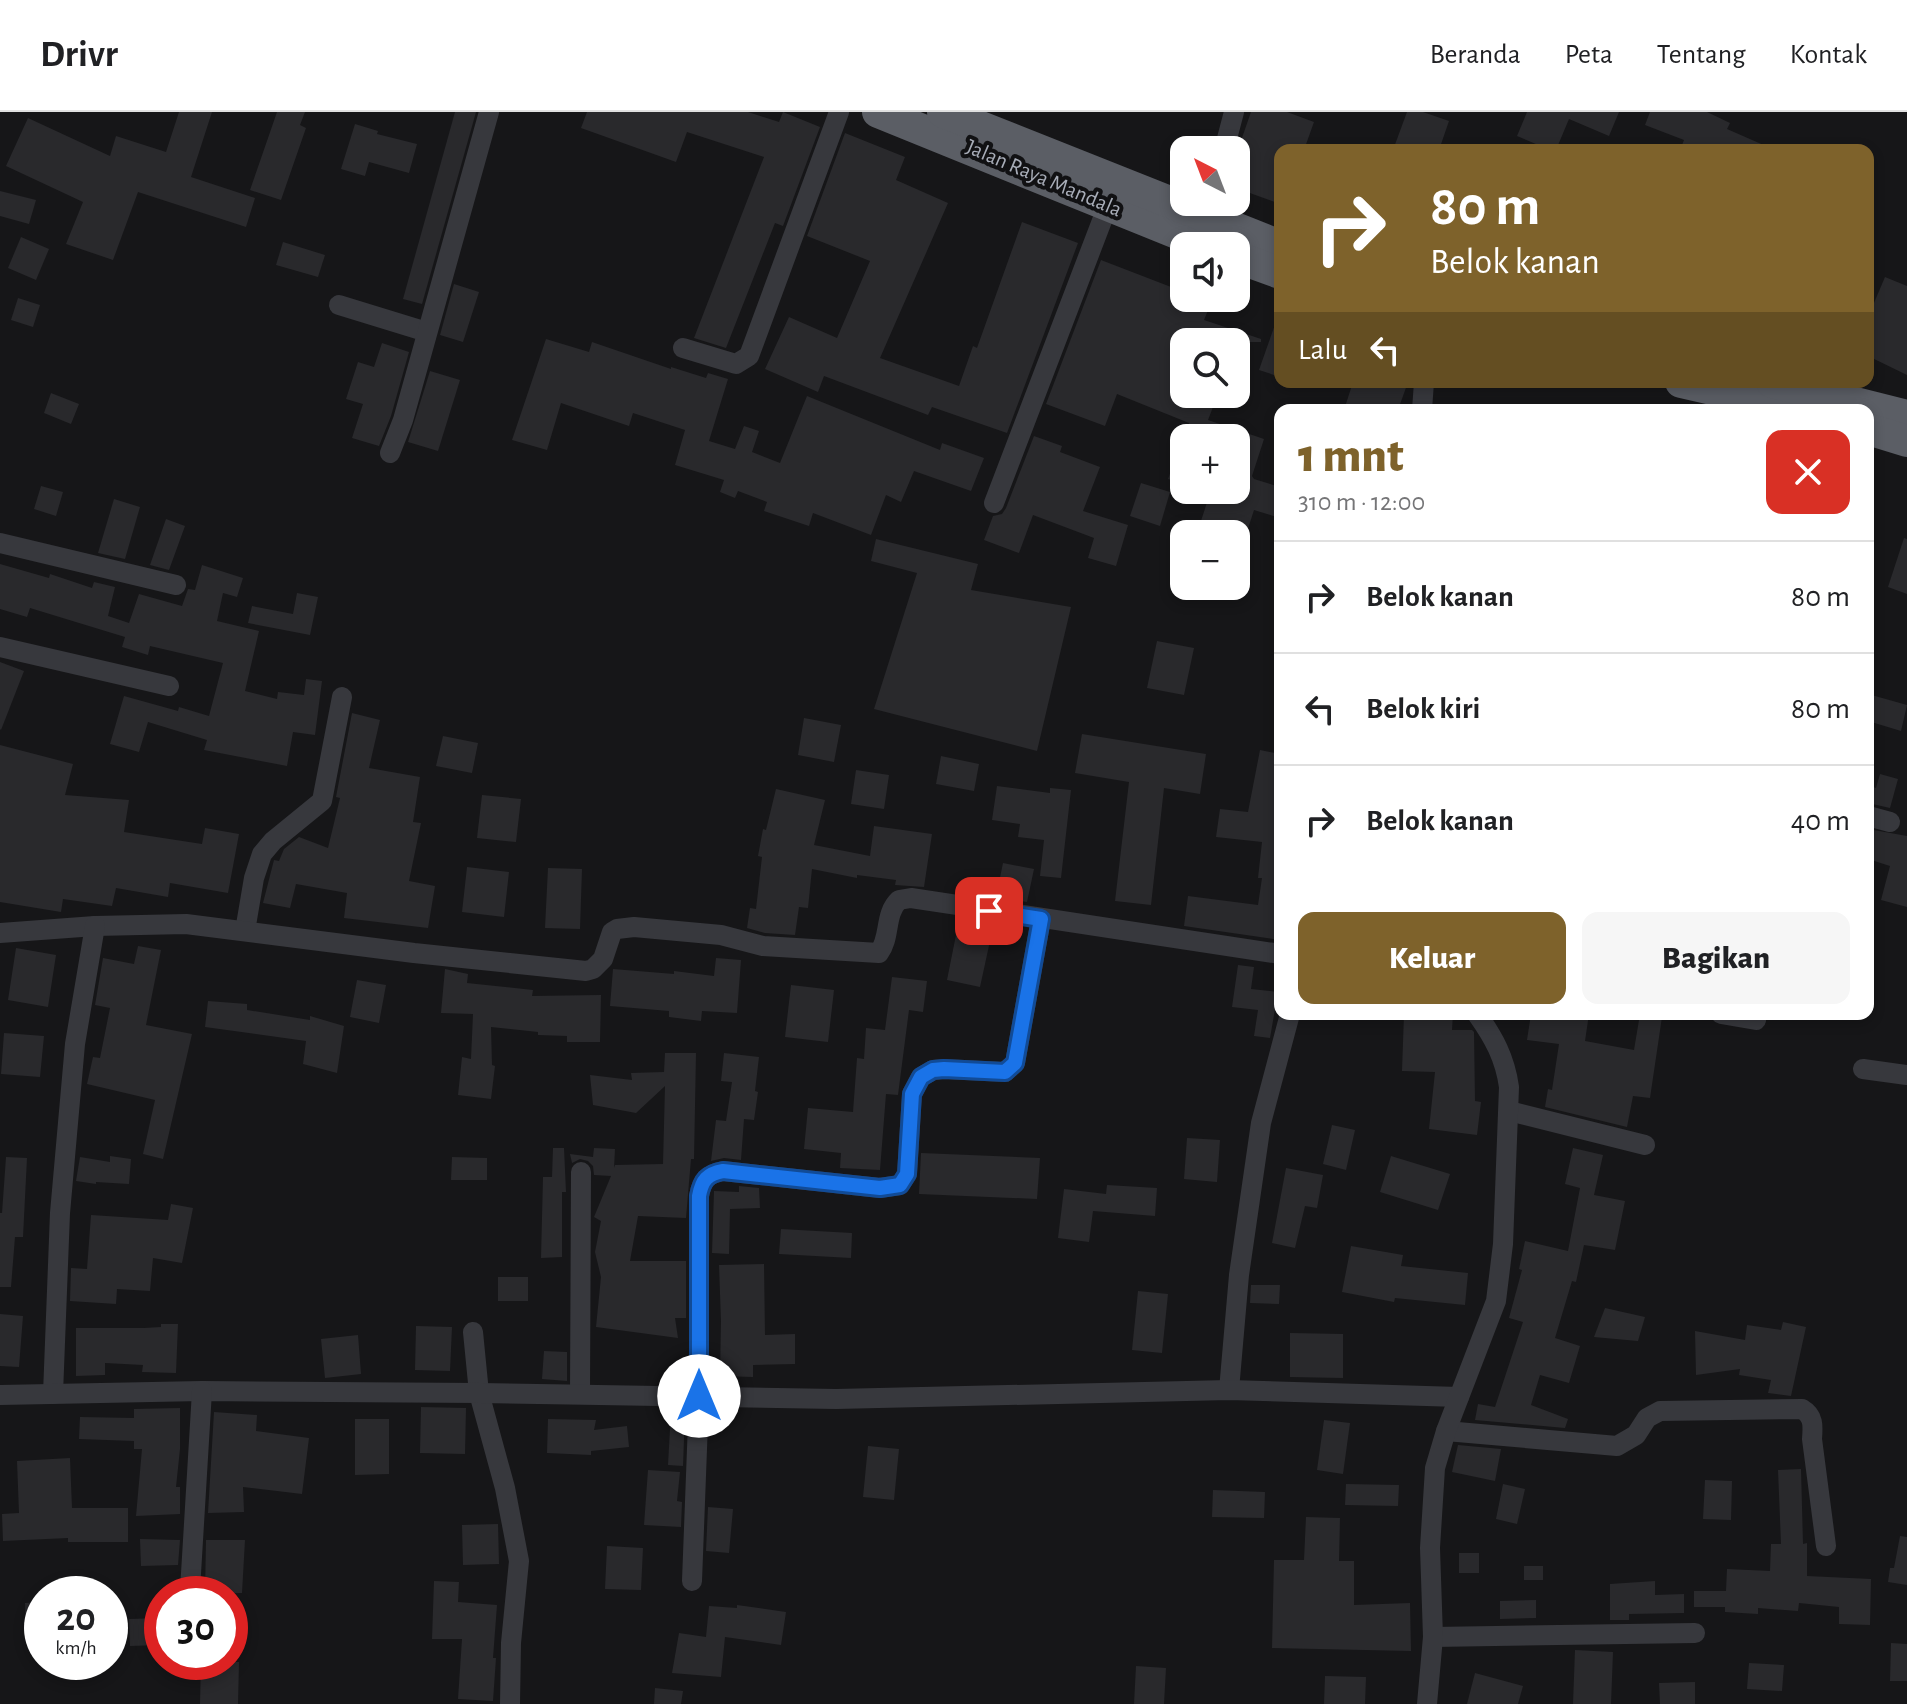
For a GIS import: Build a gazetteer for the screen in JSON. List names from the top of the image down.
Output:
{
  "streets": {
    "highway": ["Jalan Raya Mandala"]
  },
  "north": "top left",
  "page": {
    "header": "Drivr",
    "nav": [
      "Beranda",
      "Peta",
      "Tentang",
      "Kontak"
    ],
    "map_buttons": ["+", "−"],
    "turn": ["80 m", "Belok kanan"],
    "then": "Lalu",
    "heading": ["1 mnt", "310 m · 12:00"],
    "list": [
      {
        "name": "Belok kanan",
        "value": "80 m"
      },
      {
        "name": "Belok kiri",
        "value": "80 m"
      },
      {
        "name": "Belok kanan",
        "value": "40 m"
      }
    ],
    "buttons": ["Keluar", "Bagikan"],
    "speed": "20 km/h",
    "limit": "30"
  }
}
